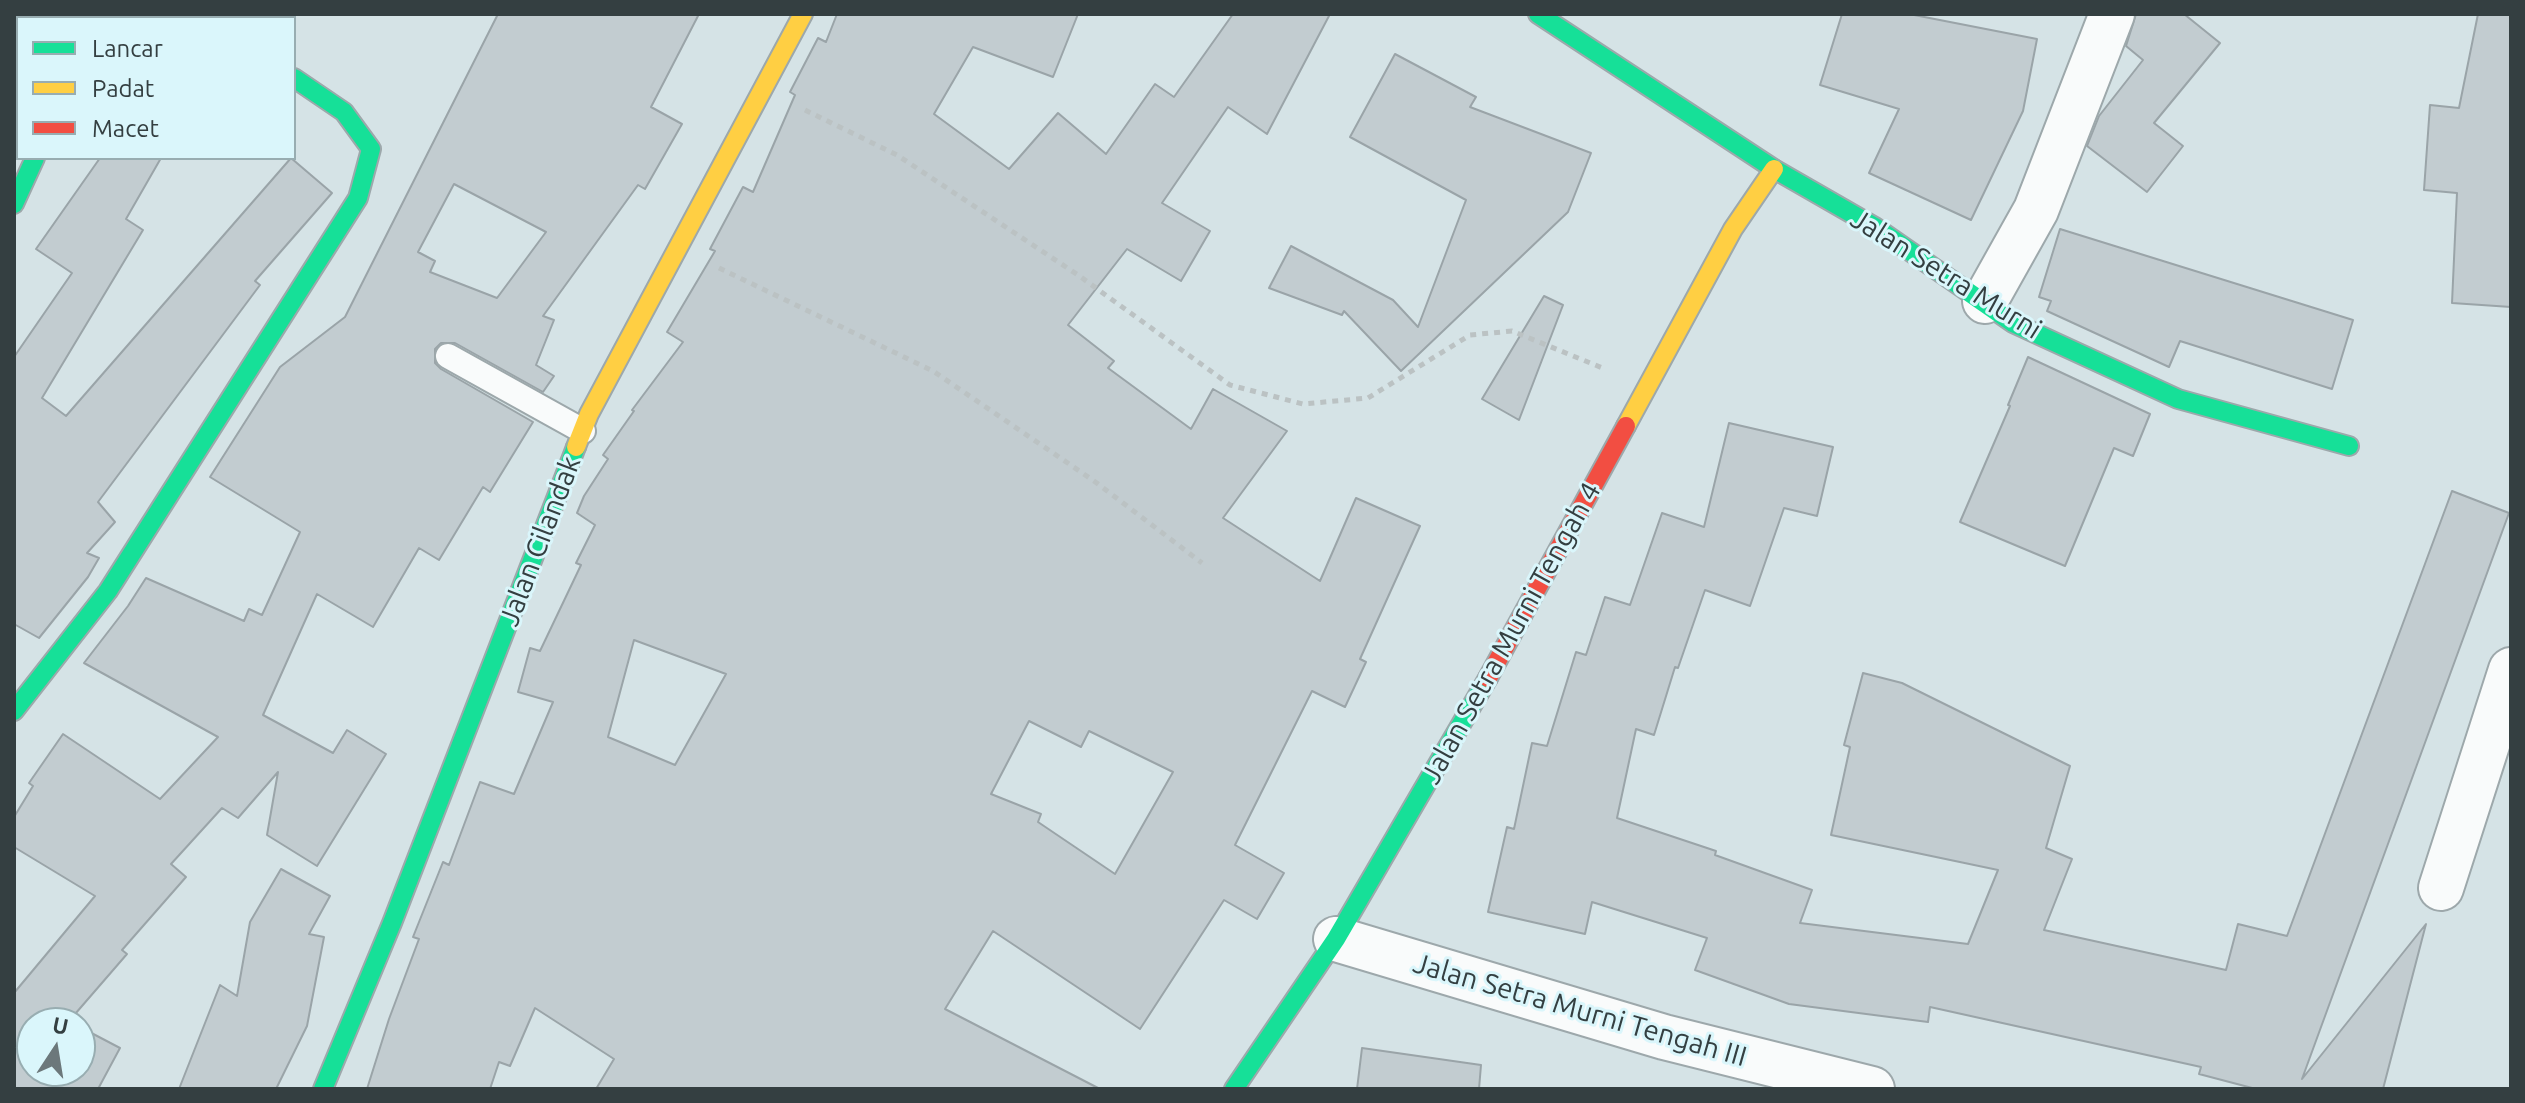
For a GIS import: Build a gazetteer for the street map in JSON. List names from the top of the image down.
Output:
{
  "streets": {
    "street": [
      "Jalan Setra Murni",
      "Jalan Cilandak",
      "Jalan Setra Murni Tengah 4",
      "Jalan Setra Murni Tengah III"
    ]
  },
  "crossings": [
    ["Jalan Setra Murni", "Jalan Setra Murni Tengah 4"],
    ["Jalan Setra Murni Tengah 4", "Jalan Setra Murni Tengah III"]
  ],
  "legend": ["Lancar", "Padat", "Macet"],
  "north": "top"
}
